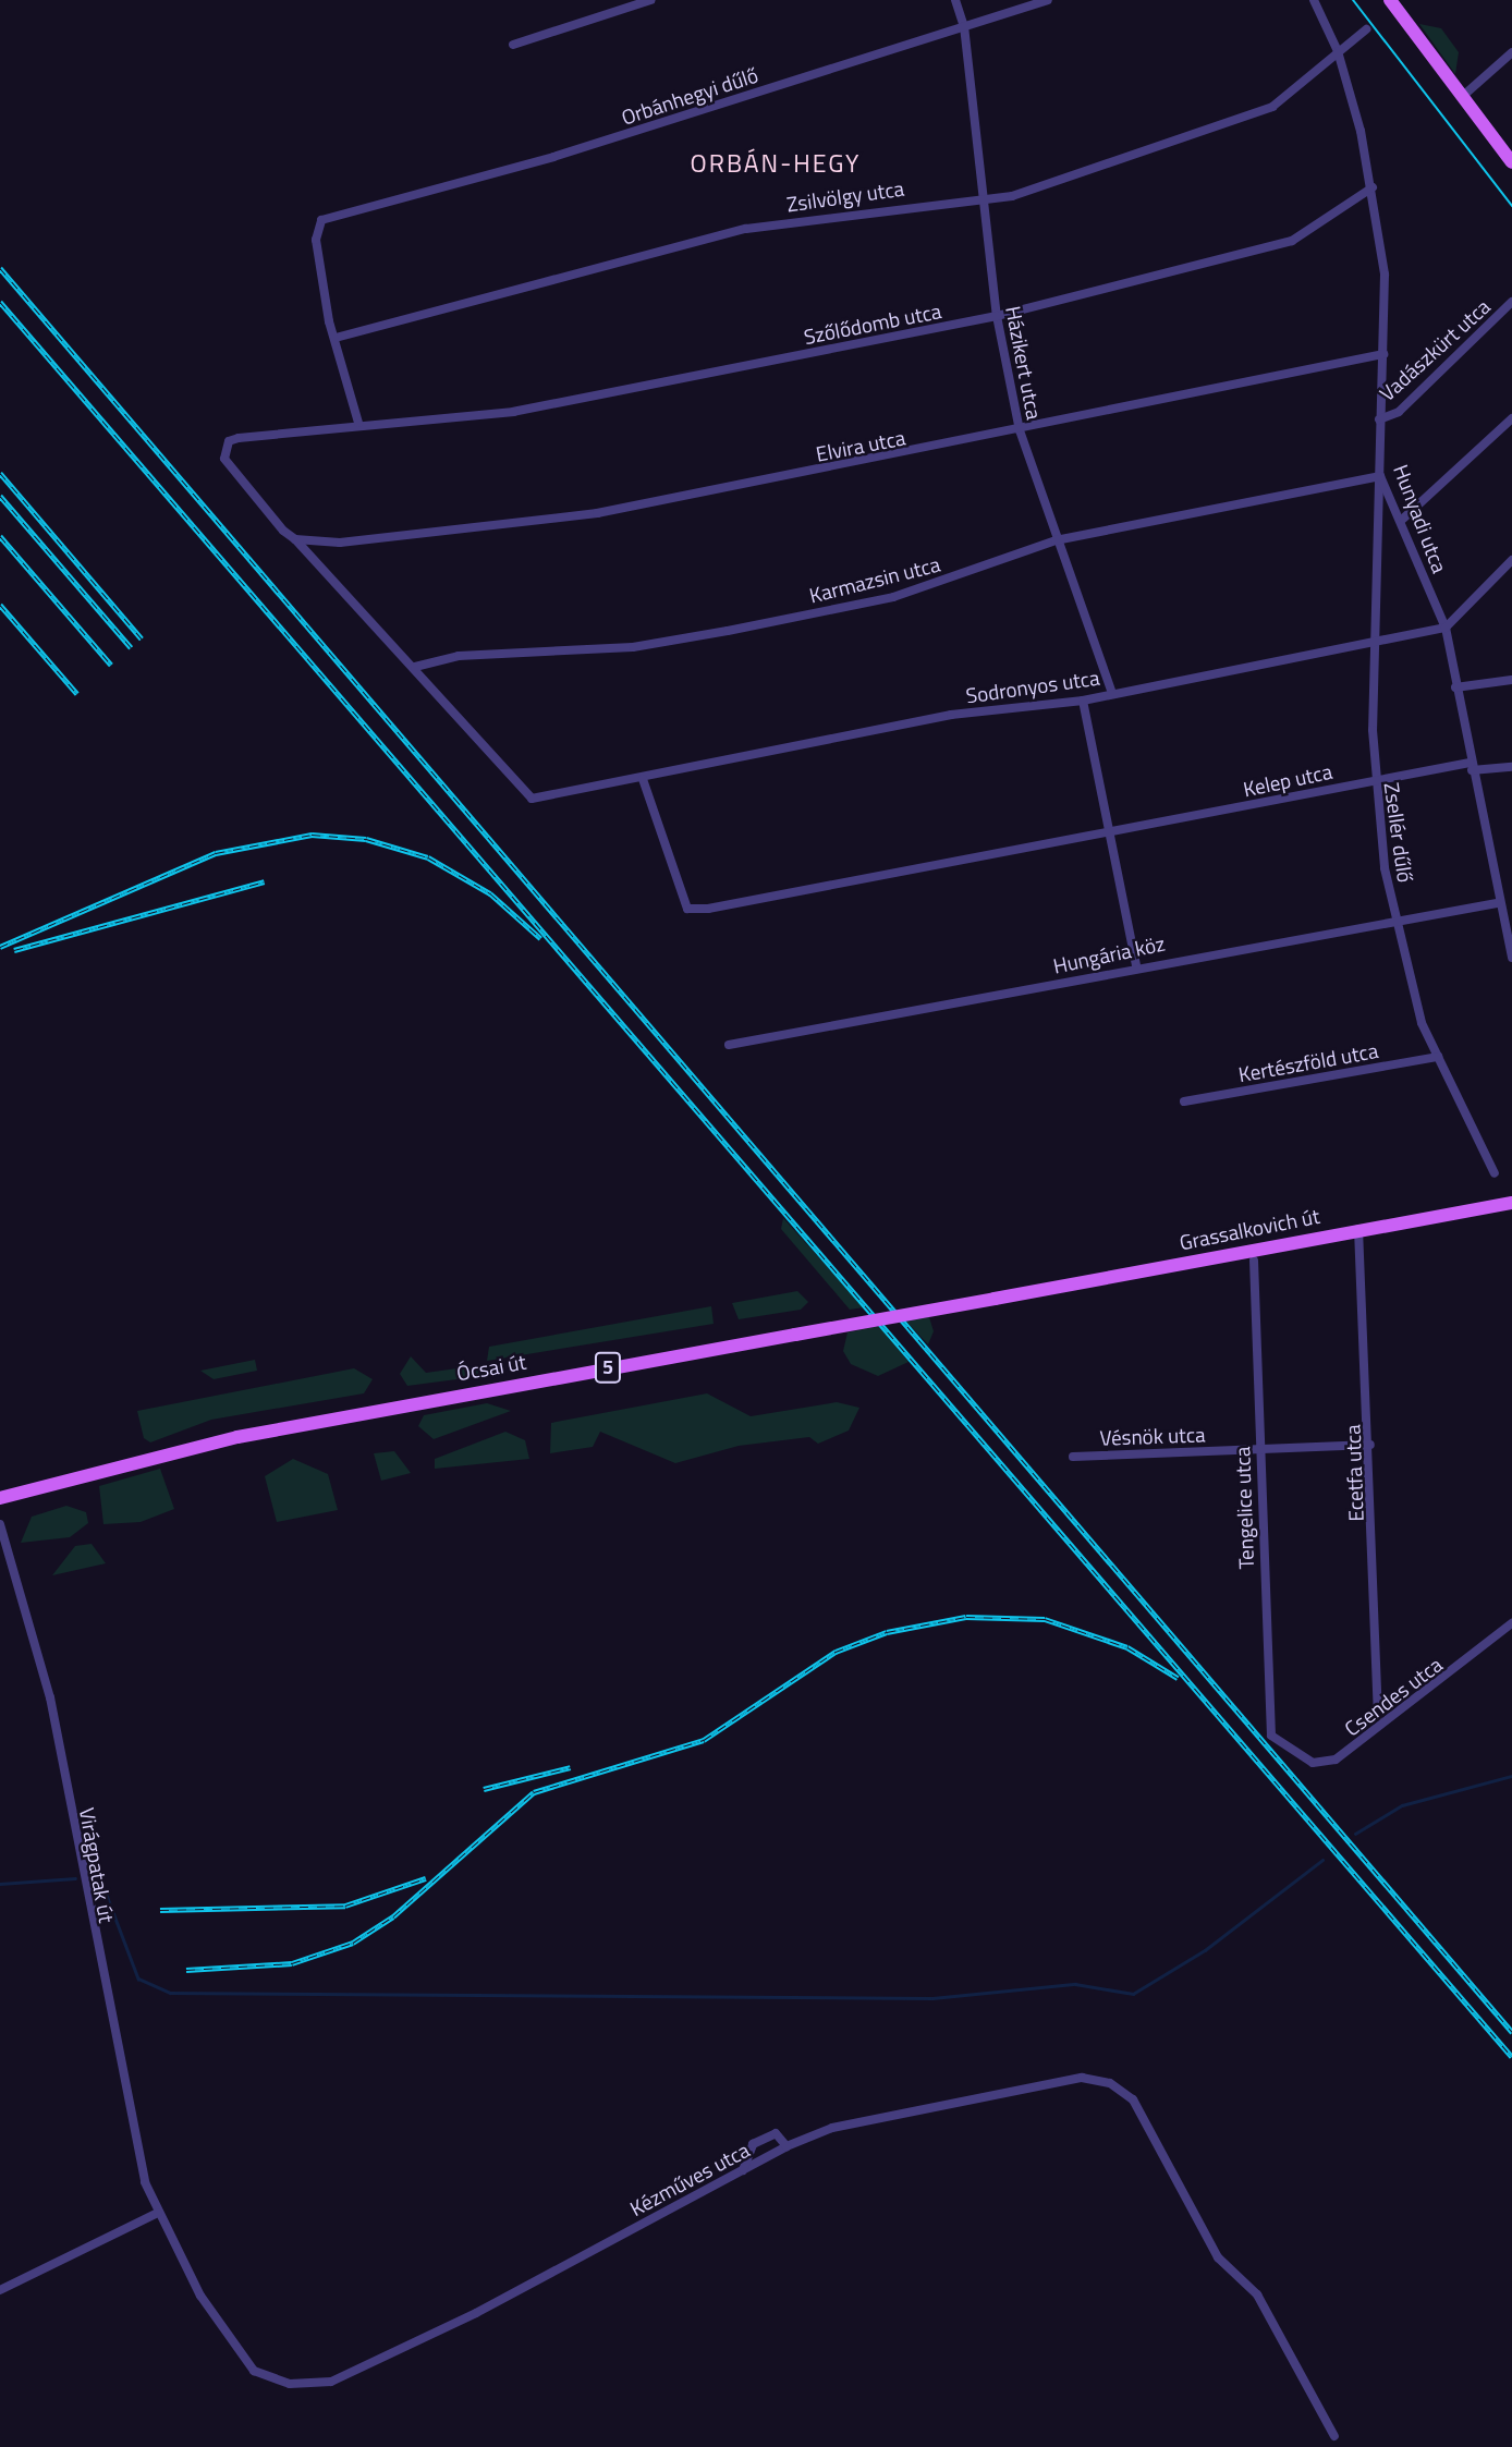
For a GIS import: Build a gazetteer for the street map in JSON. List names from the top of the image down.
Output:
{
  "streets": {
    "main road": ["Grassalkovich út", "Ócsai út", "5"],
    "street": [
      "Orbánhegyi dűlő",
      "Zsilvölgy utca",
      "Szőlődomb utca",
      "Vadászkürt utca",
      "Házikert utca",
      "Elvira utca",
      "Hunyadi utca",
      "Karmazsin utca",
      "Sodronyos utca",
      "Kelep utca",
      "Zsellér dűlő",
      "Hungária köz",
      "Kertészföld utca",
      "Vésnök utca",
      "Ecetfa utca",
      "Tengelice utca",
      "Csendes utca",
      "Virágpatak út",
      "Kézműves utca"
    ]
  },
  "crossings": [
    ["Orbánhegyi dűlő", "Zsilvölgy utca"],
    ["Orbánhegyi dűlő", "Házikert utca"],
    ["Zsilvölgy utca", "Házikert utca"],
    ["Zsilvölgy utca", "Hunyadi utca"],
    ["Szőlődomb utca", "Házikert utca"],
    ["Szőlődomb utca", "Elvira utca"],
    ["Szőlődomb utca", "Hunyadi utca"],
    ["Vadászkürt utca", "Hunyadi utca"],
    ["Házikert utca", "Elvira utca"],
    ["Házikert utca", "Karmazsin utca"],
    ["Házikert utca", "Sodronyos utca"],
    ["Elvira utca", "Hunyadi utca"],
    ["Hunyadi utca", "Karmazsin utca"],
    ["Hunyadi utca", "Sodronyos utca"],
    ["Hunyadi utca", "Kelep utca"],
    ["Hunyadi utca", "Zsellér dűlő"],
    ["Hunyadi utca", "Hungária köz"],
    ["Karmazsin utca", "Sodronyos utca"],
    ["Karmazsin utca", "Zsellér dűlő"],
    ["Sodronyos utca", "Kelep utca"],
    ["Sodronyos utca", "Zsellér dűlő"],
    ["Kelep utca", "Zsellér dűlő"],
    ["Zsellér dűlő", "Hungária köz"],
    ["Zsellér dűlő", "Kertészföld utca"],
    ["Grassalkovich út", "Ócsai út"],
    ["Grassalkovich út", "Ecetfa utca"],
    ["Vésnök utca", "Ecetfa utca"],
    ["Vésnök utca", "Tengelice utca"],
    ["Tengelice utca", "Csendes utca"],
    ["Virágpatak út", "Kézműves utca"]
  ],
  "districts": ["ORBÁN-HEGY"]
}
